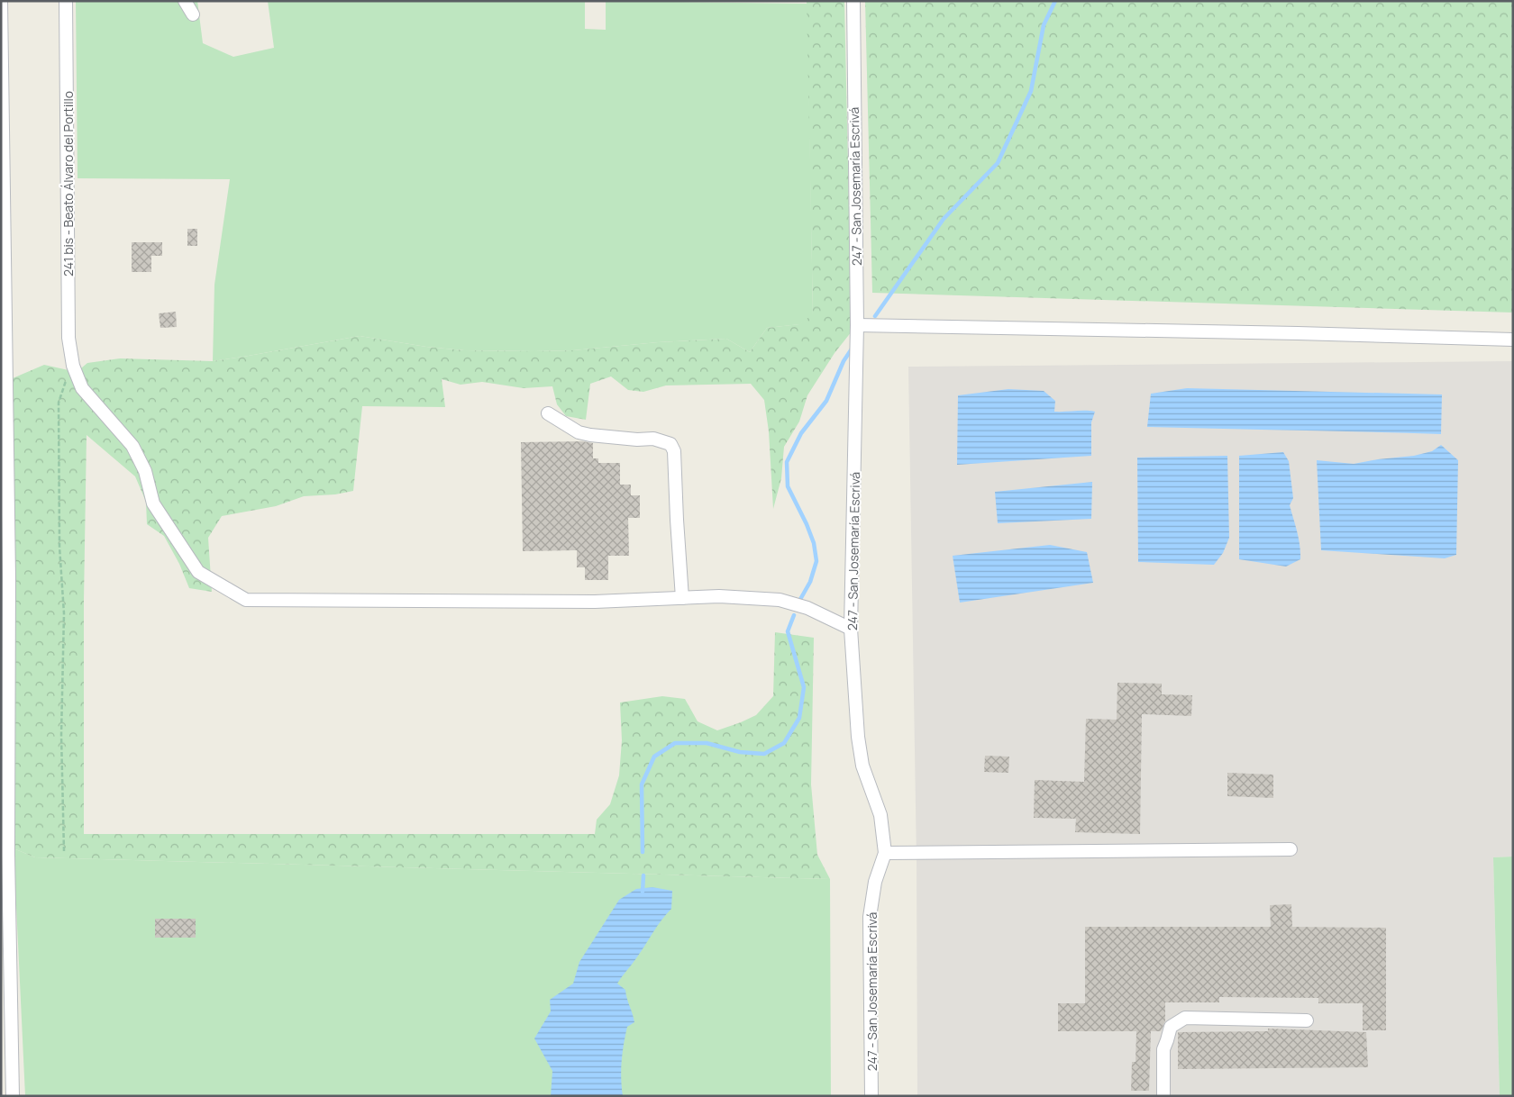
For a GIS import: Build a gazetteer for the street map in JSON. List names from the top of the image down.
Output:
{
  "streets": {
    "street": ["241 bis - Beato Álvaro del Portillo", "247 - San Josemaría Escrivá"]
  },
  "crossings": [
    ["241 bis - Beato Álvaro del Portillo", "247 - San Josemaría Escrivá"]
  ]
}
